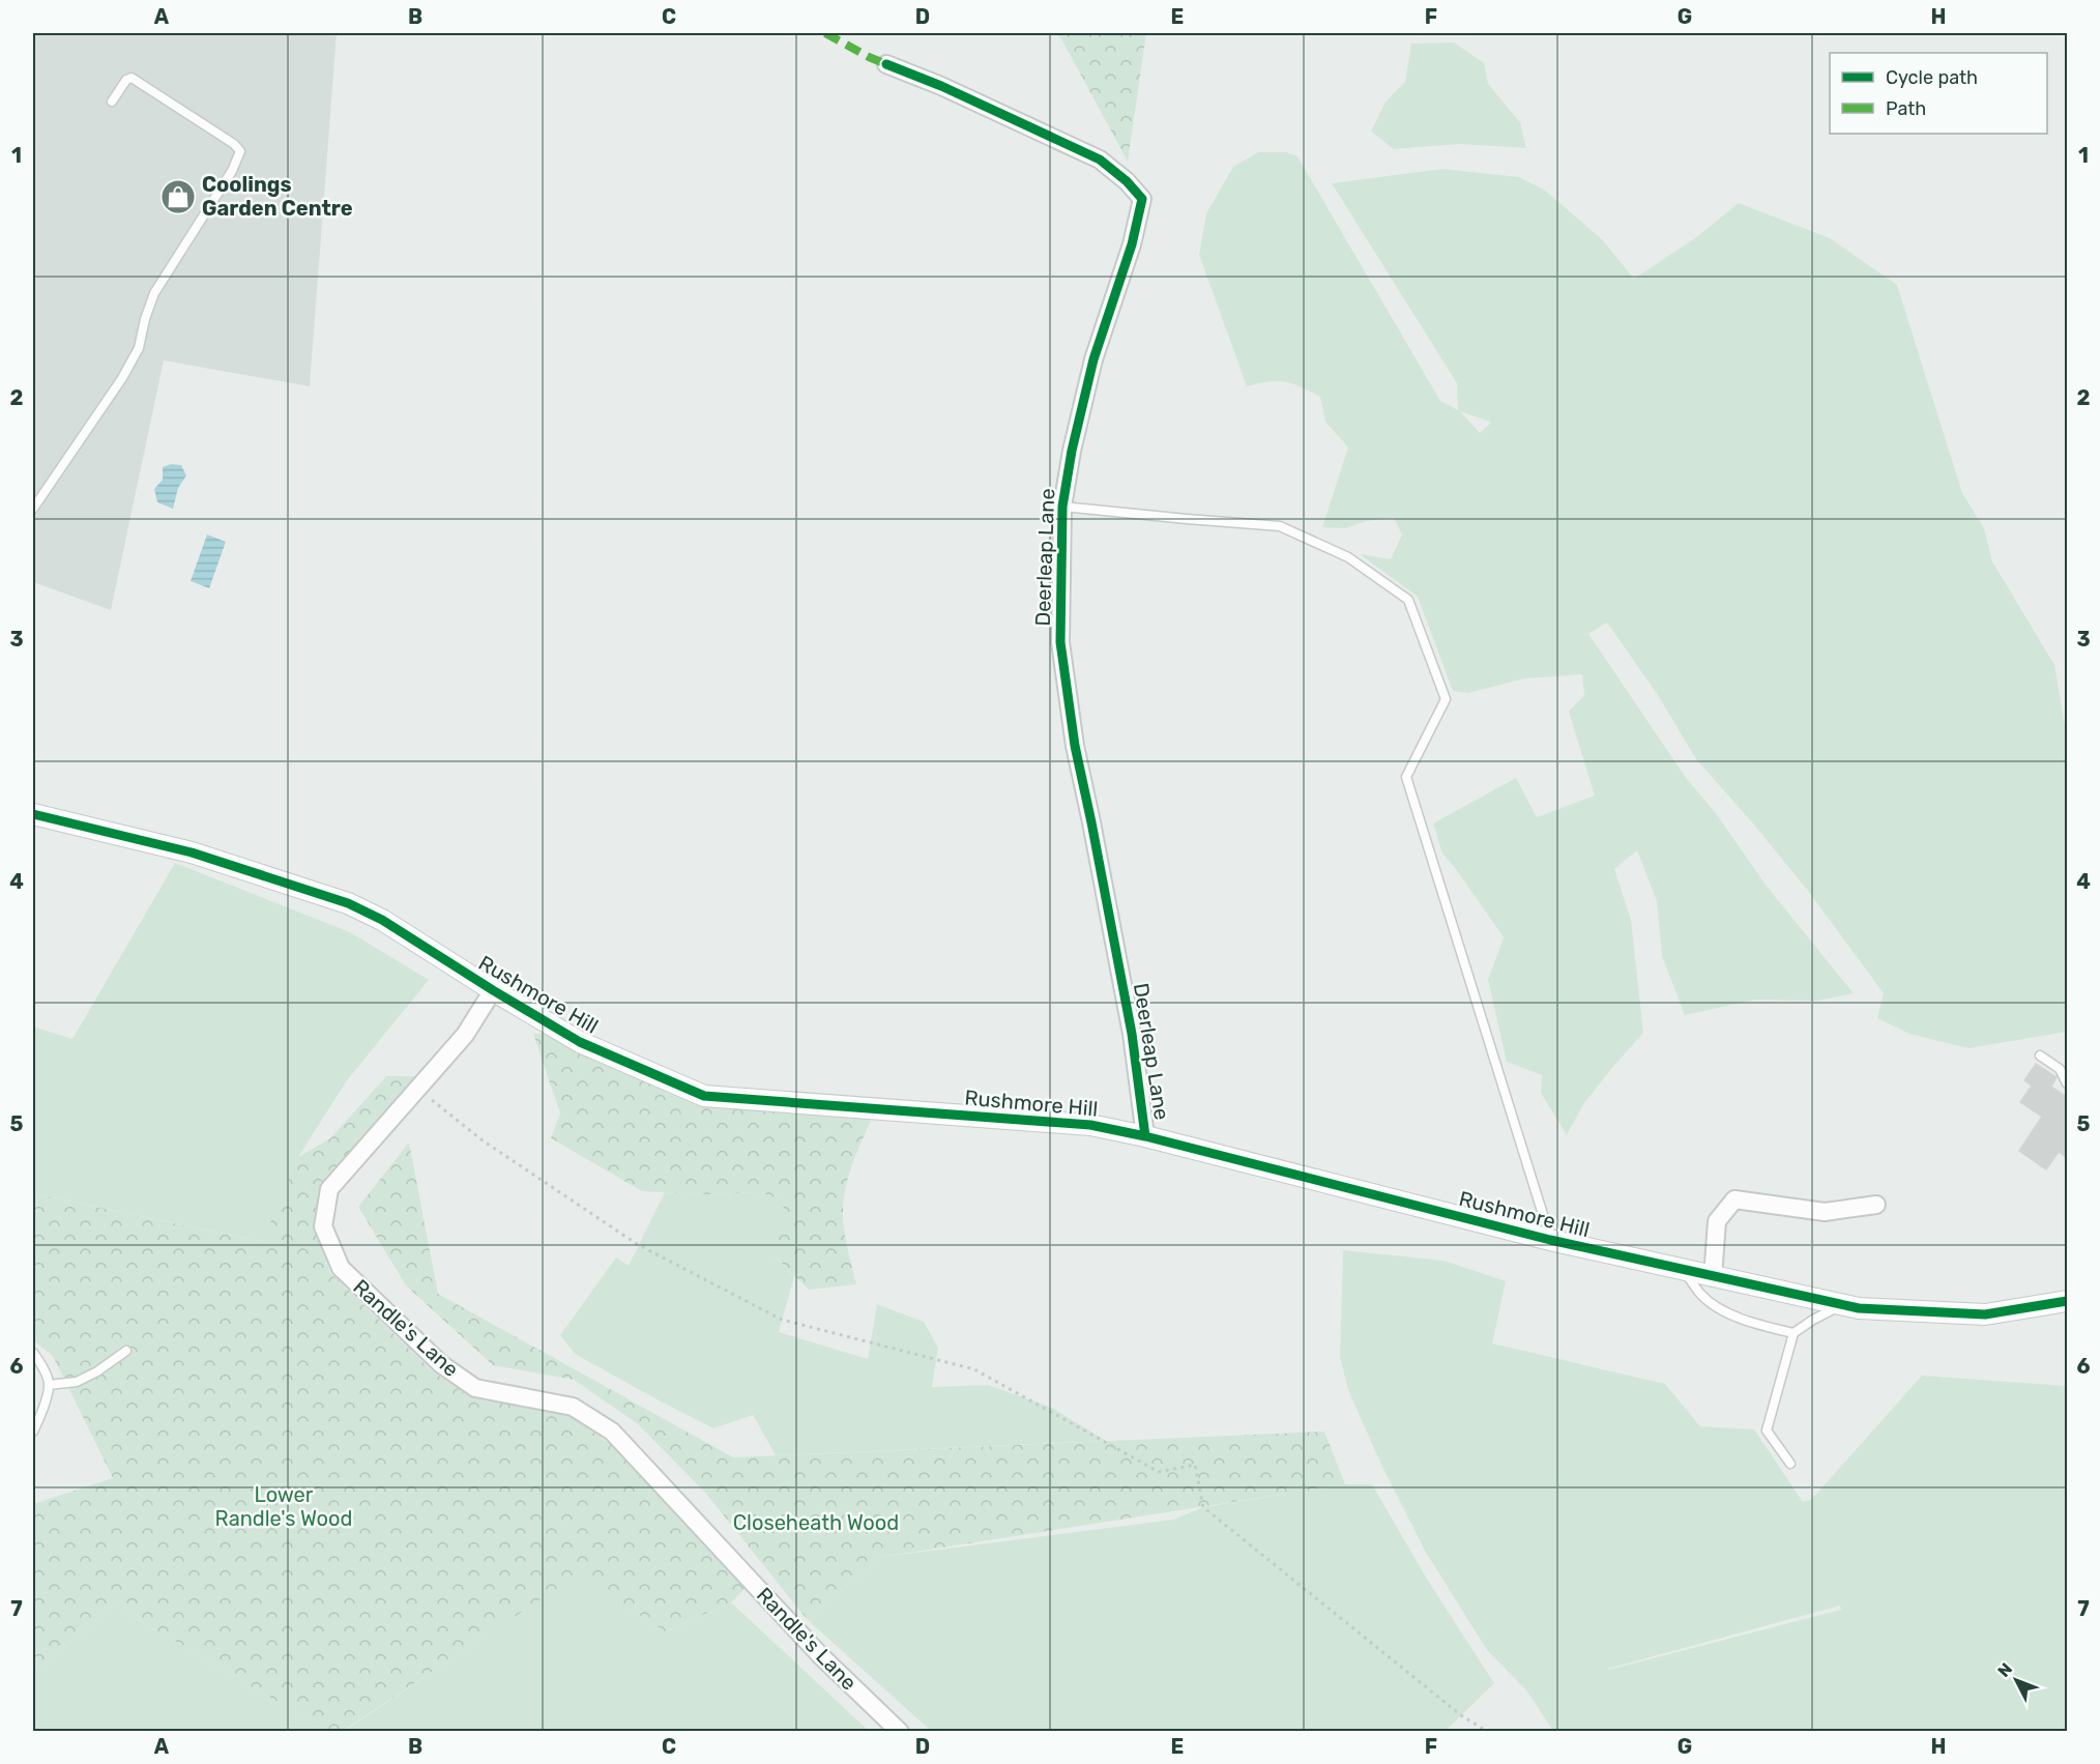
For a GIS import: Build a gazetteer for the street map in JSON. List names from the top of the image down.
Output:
{
  "streets": {
    "street": ["Deerleap Lane", "Rushmore Hill", "Randle's Lane"]
  },
  "crossings": [
    ["Deerleap Lane", "Rushmore Hill"],
    ["Rushmore Hill", "Randle's Lane"]
  ],
  "parks": ["Lower Randle's Wood", "Closeheath Wood"],
  "places": {
    "shop": ["Coolings Garden Centre"]
  },
  "legend": ["Cycle path", "Path"],
  "north": "top left",
  "grid": {
    "columns": [
      "A",
      "B",
      "C",
      "D",
      "E",
      "F",
      "G",
      "H"
    ],
    "rows": [
      "1",
      "2",
      "3",
      "4",
      "5",
      "6",
      "7"
    ]
  }
}
